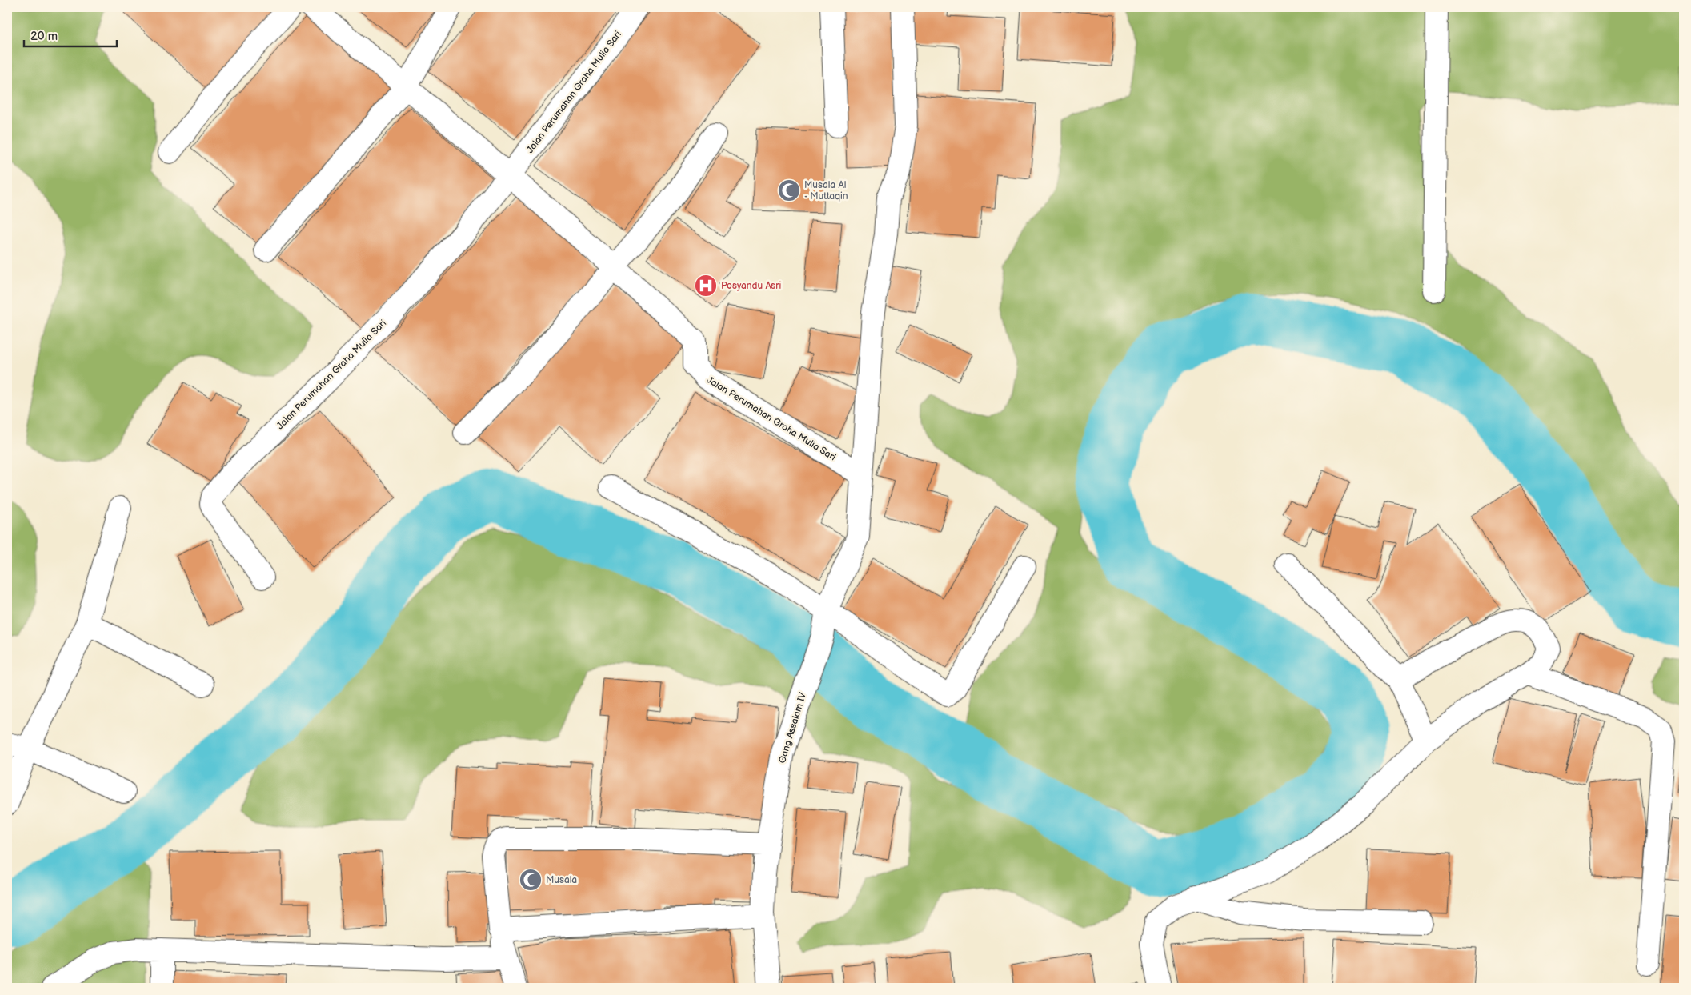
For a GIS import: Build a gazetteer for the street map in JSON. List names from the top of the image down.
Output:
{
  "streets": {
    "street": ["Jalan Perumahan Graha Mulia Sari", "Gang Assalam IV"]
  },
  "crossings": [
    ["Jalan Perumahan Graha Mulia Sari", "Gang Assalam IV"]
  ],
  "places": {
    "mosque": ["Musala Al - Muttaqin", "Musala"],
    "hospital": ["Posyandu Asri"]
  },
  "scale_bar": "20 m"
}
